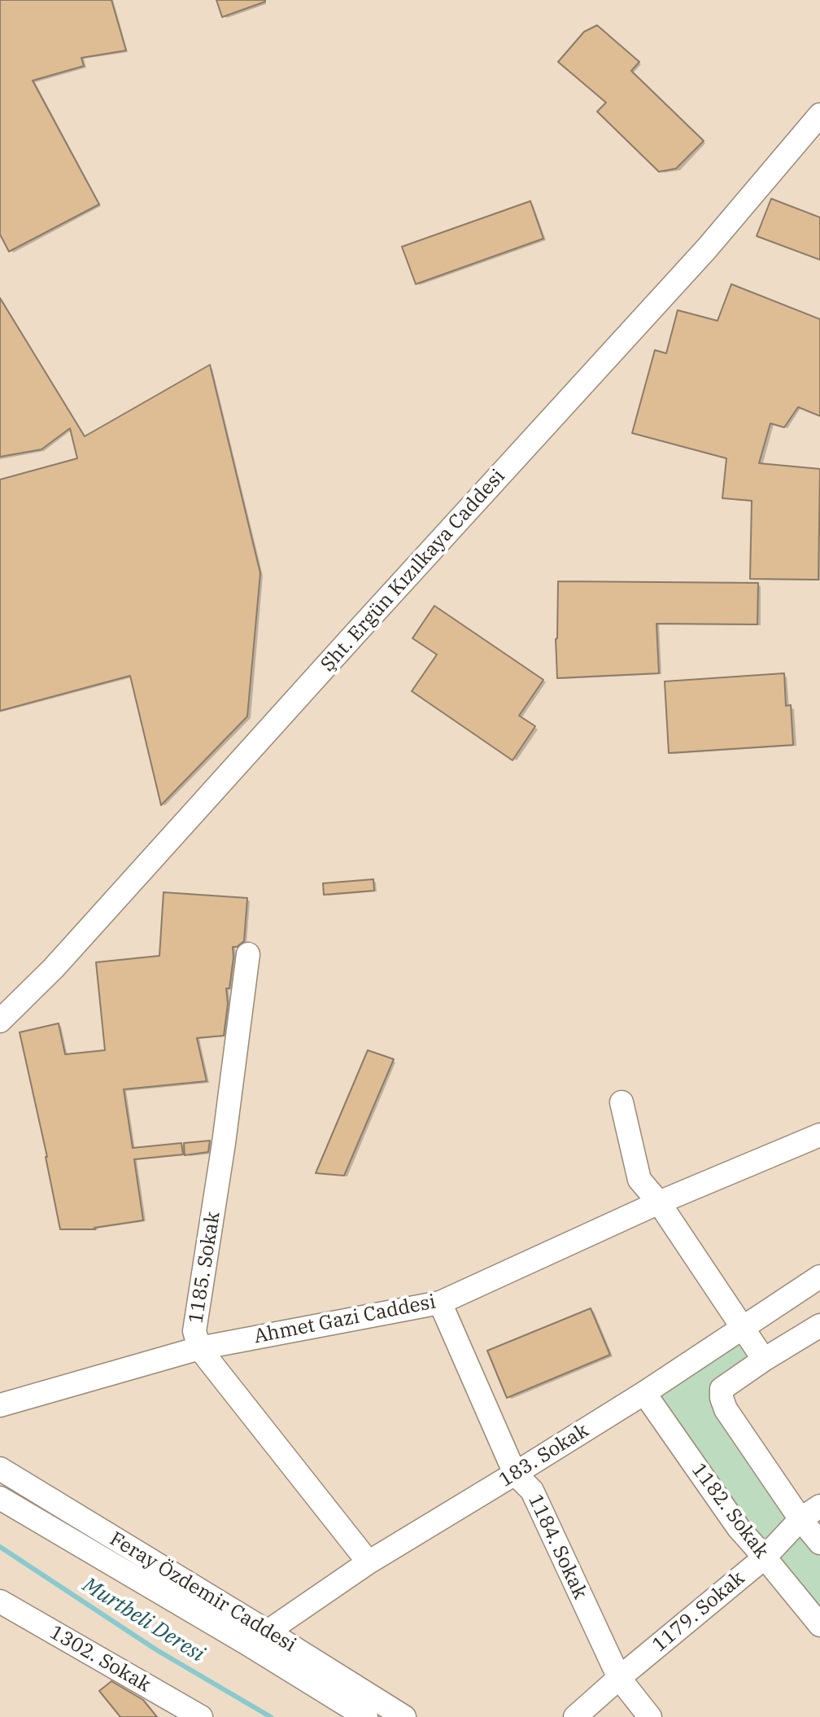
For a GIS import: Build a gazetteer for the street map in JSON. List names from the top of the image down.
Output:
{
  "streets": {
    "street": [
      "Şht. Ergün Kızılkaya Caddesi",
      "1185. Sokak",
      "Ahmet Gazi Caddesi",
      "183. Sokak",
      "1182. Sokak",
      "1184. Sokak",
      "Feray Özdemir Caddesi",
      "1179. Sokak",
      "1302. Sokak"
    ]
  },
  "crossings": [
    ["1185. Sokak", "Ahmet Gazi Caddesi"],
    ["1185. Sokak", "183. Sokak"],
    ["Ahmet Gazi Caddesi", "1184. Sokak"],
    ["183. Sokak", "1182. Sokak"],
    ["183. Sokak", "1184. Sokak"],
    ["183. Sokak", "Feray Özdemir Caddesi"],
    ["1182. Sokak", "1179. Sokak"],
    ["1184. Sokak", "1179. Sokak"]
  ],
  "water": ["Murtbeli Deresi"]
}
